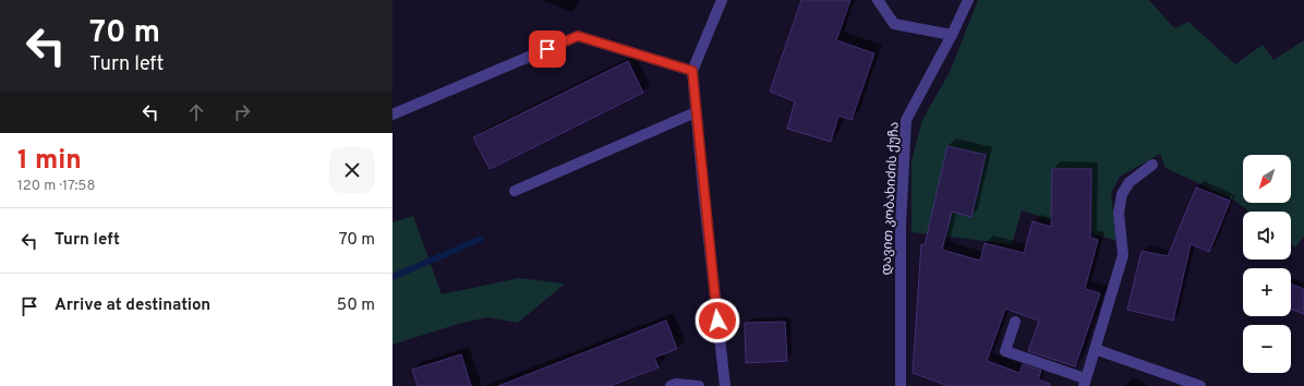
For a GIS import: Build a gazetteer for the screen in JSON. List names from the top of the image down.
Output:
{
  "streets": {
    "street": ["დავით კობახიძის ქუჩა"]
  },
  "north": "bottom left",
  "page": {
    "turn": ["70 m", "Turn left"],
    "heading": ["1 min", "120 m · 17:58"],
    "map_buttons": ["+", "−"],
    "list": [
      {
        "name": "Turn left",
        "value": "70 m"
      },
      {
        "name": "Arrive at destination",
        "value": "50 m"
      }
    ]
  }
}
